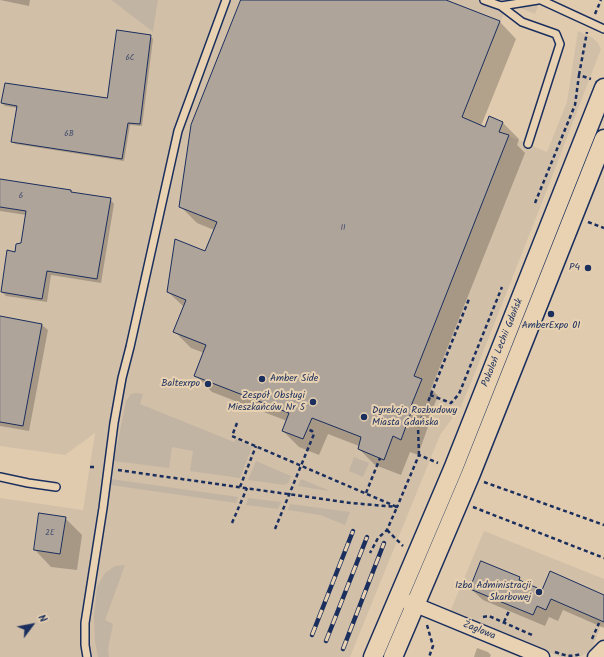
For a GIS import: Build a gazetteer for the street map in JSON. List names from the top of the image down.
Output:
{
  "streets": {
    "street": ["Pokoleń Lechii Gdańsk", "Żaglowa"]
  },
  "crossings": [
    ["Pokoleń Lechii Gdańsk", "Żaglowa"]
  ],
  "places": [
    "P4",
    "AmberExpo 01",
    "Amber Side",
    "Baltexrpo",
    "Zespół Obsługi Mieszkańców Nr 5",
    "Dyrekcja Rozbudowy Miasta Gdańska",
    "Izba Administracji Skarbowej"
  ],
  "house_numbers": [
    "6C",
    "6B",
    "6",
    "11",
    "2E"
  ],
  "north": "top right"
}
